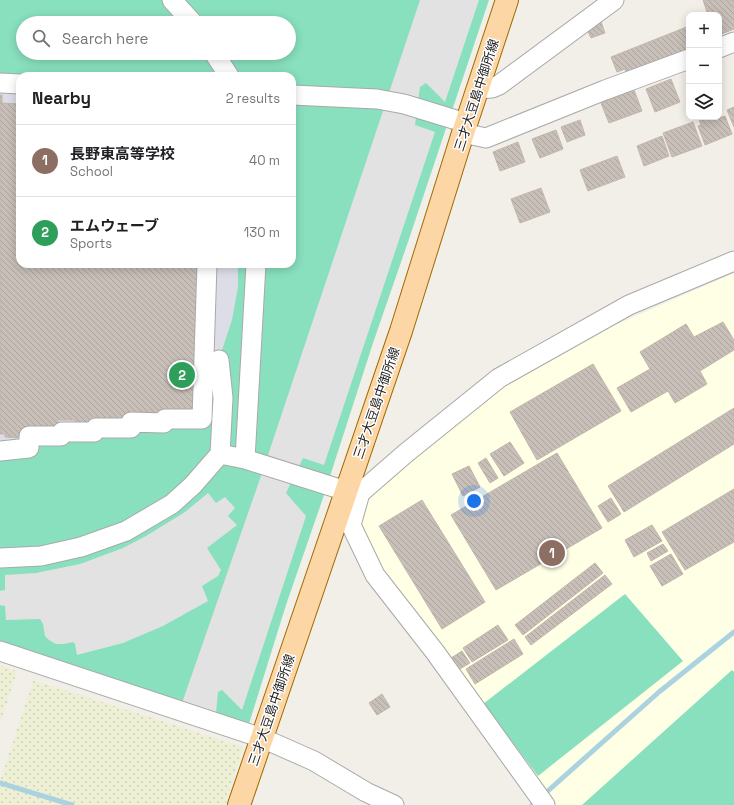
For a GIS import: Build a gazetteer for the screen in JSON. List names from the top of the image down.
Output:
{
  "streets": {
    "main road": ["三才大豆島中御所線"]
  },
  "page": {
    "map_buttons": ["+", "−"],
    "search": "Search here",
    "heading": ["Nearby", "2 results"],
    "list": [
      {
        "mark": "1",
        "name": "長野東高等学校",
        "note": "School",
        "value": "40 m"
      },
      {
        "mark": "2",
        "name": "エムウェーブ",
        "note": "Sports",
        "value": "130 m"
      }
    ],
    "pins": ["2", "1"]
  }
}
